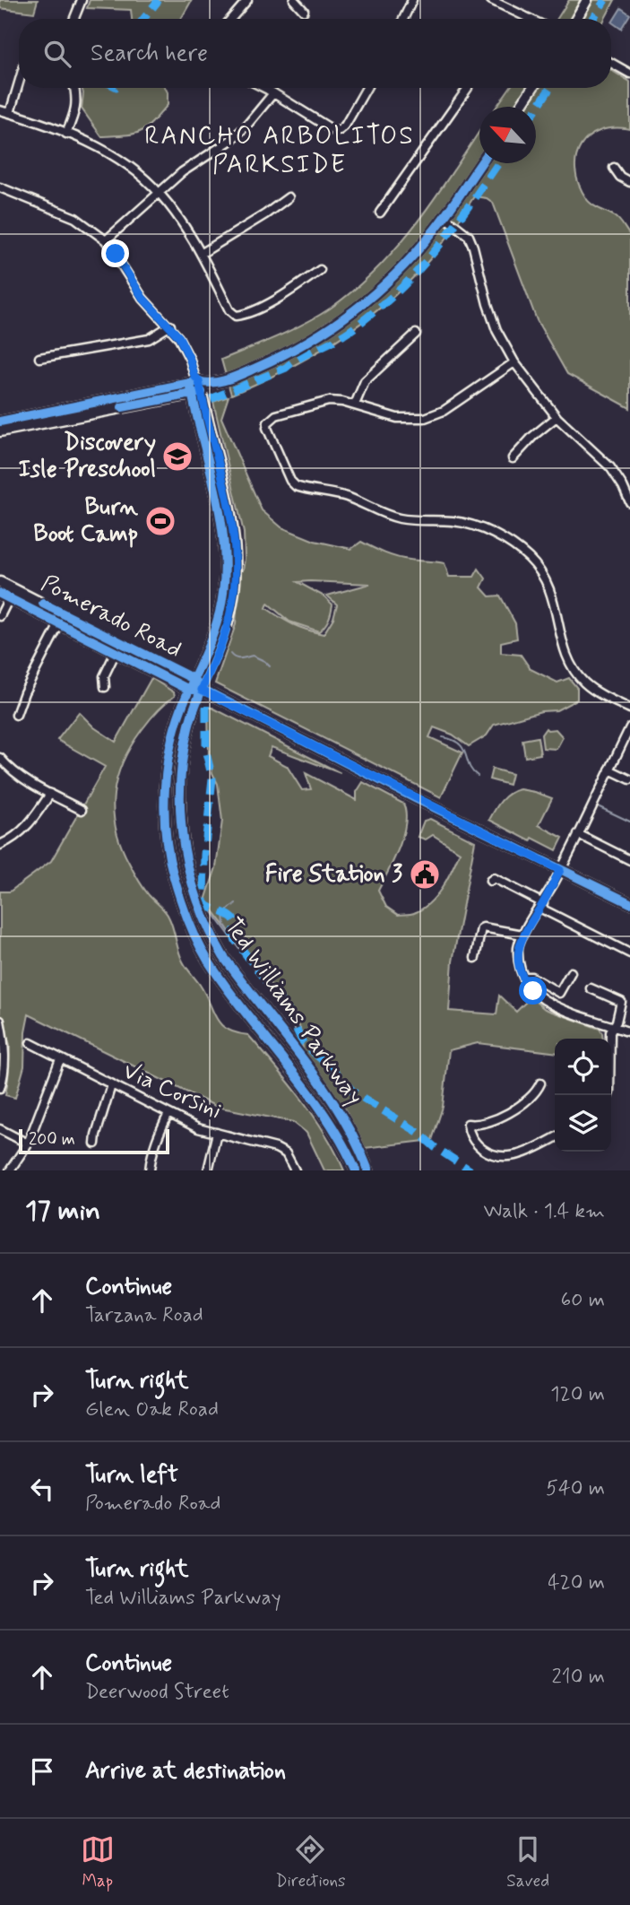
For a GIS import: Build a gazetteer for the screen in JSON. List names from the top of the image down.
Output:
{
  "streets": {
    "main road": ["Pomerado Road", "Ted Williams Parkway"],
    "street": ["Via Corsini"]
  },
  "crossings": [
    ["Pomerado Road", "Ted Williams Parkway"]
  ],
  "districts": ["RANCHO ARBOLITOS PARKSIDE"],
  "places": {
    "school or university": ["Discovery Isle Preschool"],
    "sports": ["Burn Boot Camp"],
    "public building": ["Fire Station 3"]
  },
  "scale_bar": "200 m",
  "north": "top left",
  "page": {
    "search": "Search here",
    "scale": "200 m",
    "heading": ["17 min", "Walk · 1.4 km"],
    "list": [
      ["Continue", "Tarzana Road", "60 m"],
      ["Turn right", "Glen Oak Road", "120 m"],
      ["Turn left", "Pomerado Road", "540 m"],
      ["Turn right", "Ted Williams Parkway", "420 m"],
      ["Continue", "Deerwood Street", "210 m"],
      "Arrive at destination"
    ],
    "nav": ["Map", "Directions", "Saved"]
  }
}
